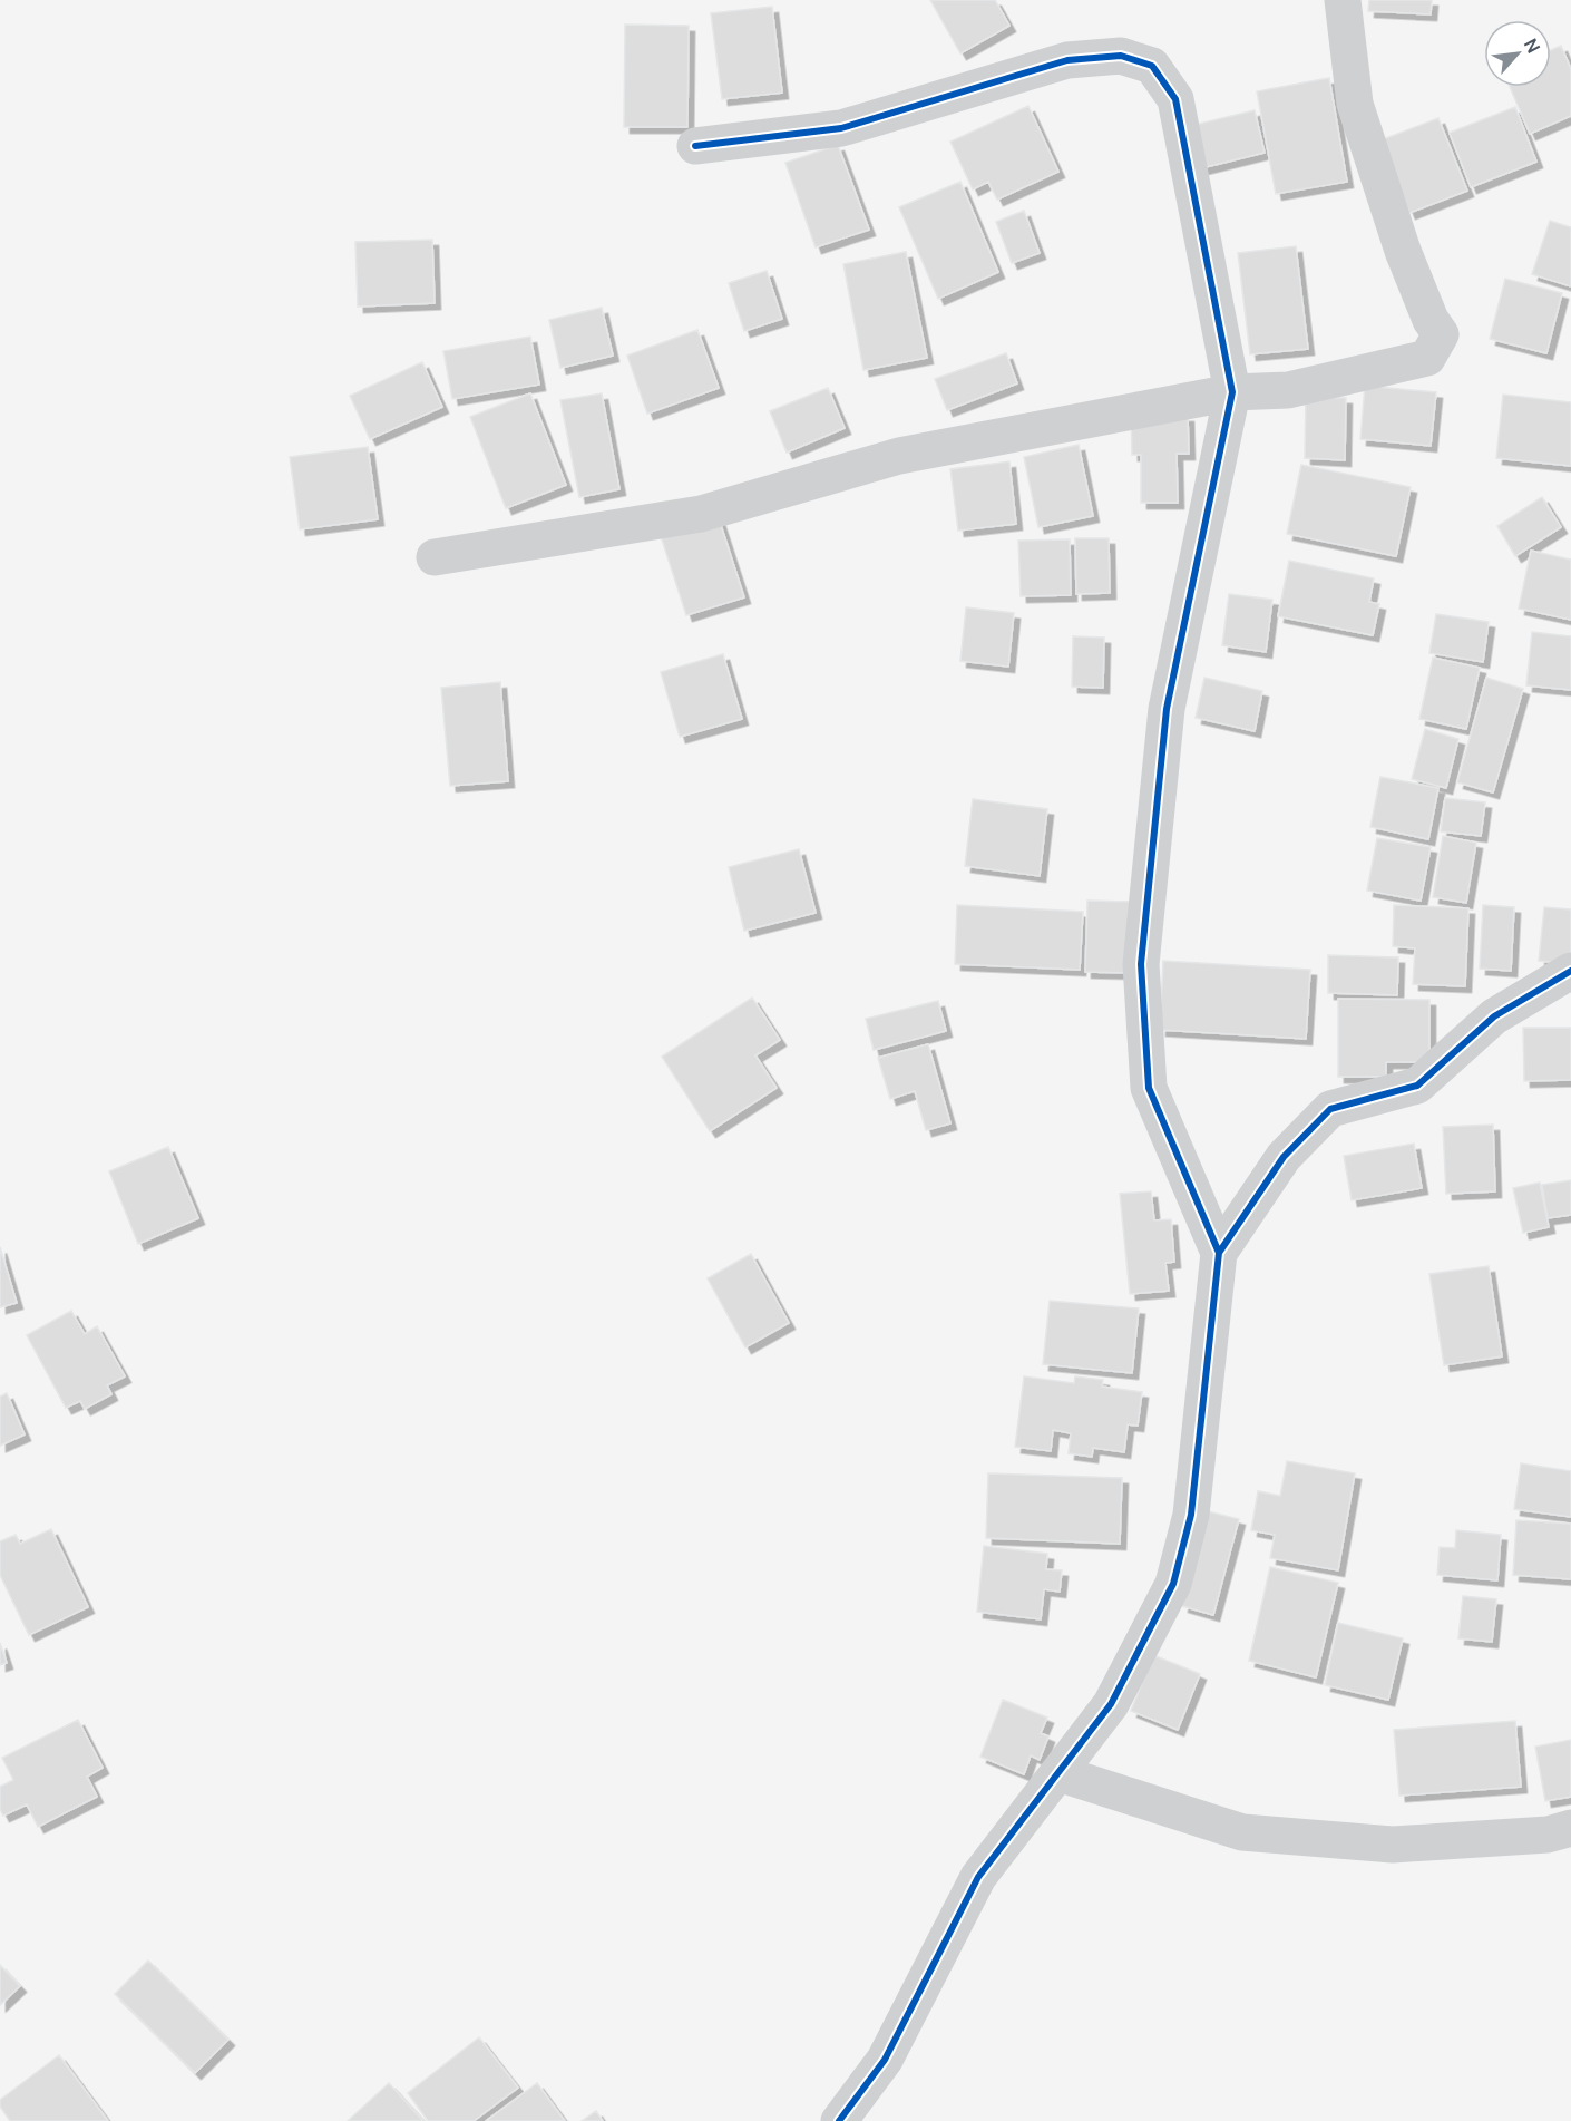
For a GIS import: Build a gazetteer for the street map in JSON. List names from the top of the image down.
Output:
{
  "north": "top right"
}
